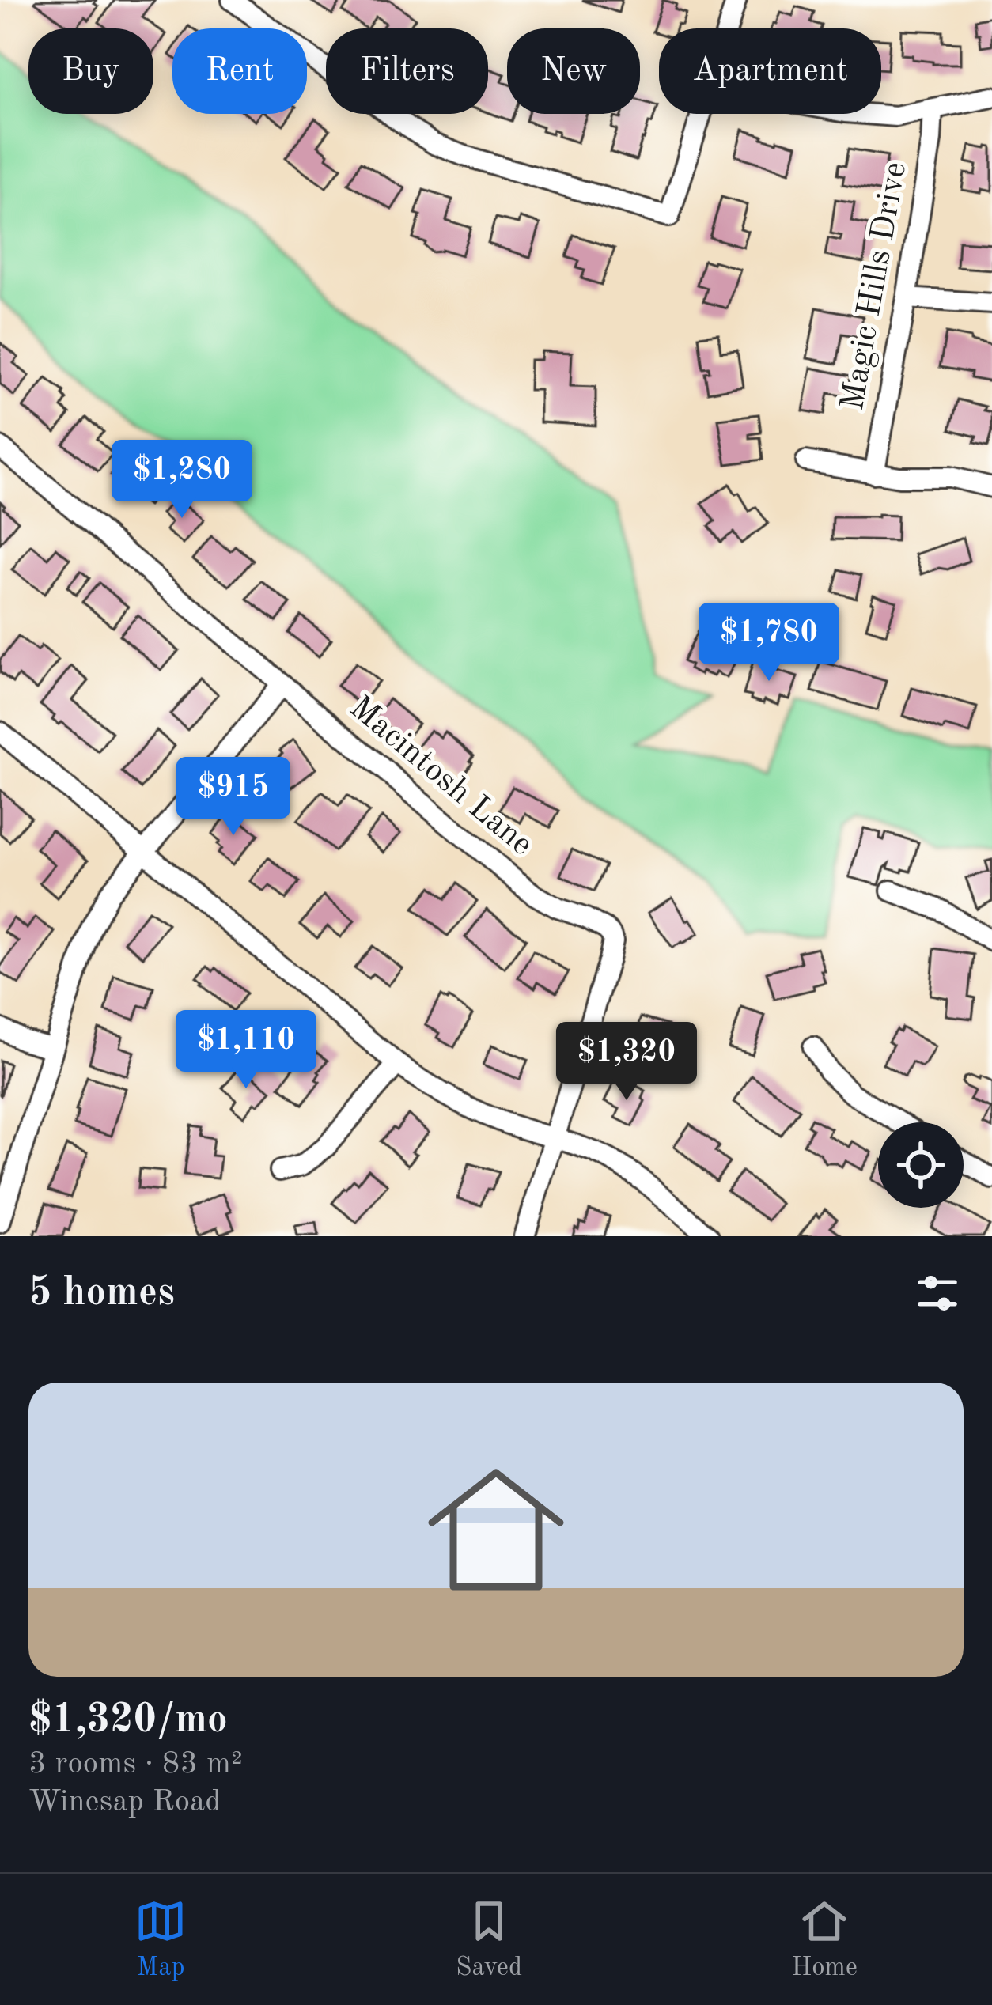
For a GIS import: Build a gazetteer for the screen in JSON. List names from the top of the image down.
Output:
{
  "streets": {
    "street": ["Magic Hills Drive", "Macintosh Lane"]
  },
  "page": {
    "chip": [
      "Buy",
      "Rent",
      "Filters",
      "New",
      "Apartment"
    ],
    "price": [
      "$1,280",
      "$1,780",
      "$915",
      "$1,110",
      "$1,320"
    ],
    "heading": "5 homes",
    "list": [
      {
        "name": "$1,320/mo",
        "note": "3 rooms · 83 m² · Winesap Road"
      }
    ],
    "tabs": ["Map", "Saved", "Home"]
  }
}
